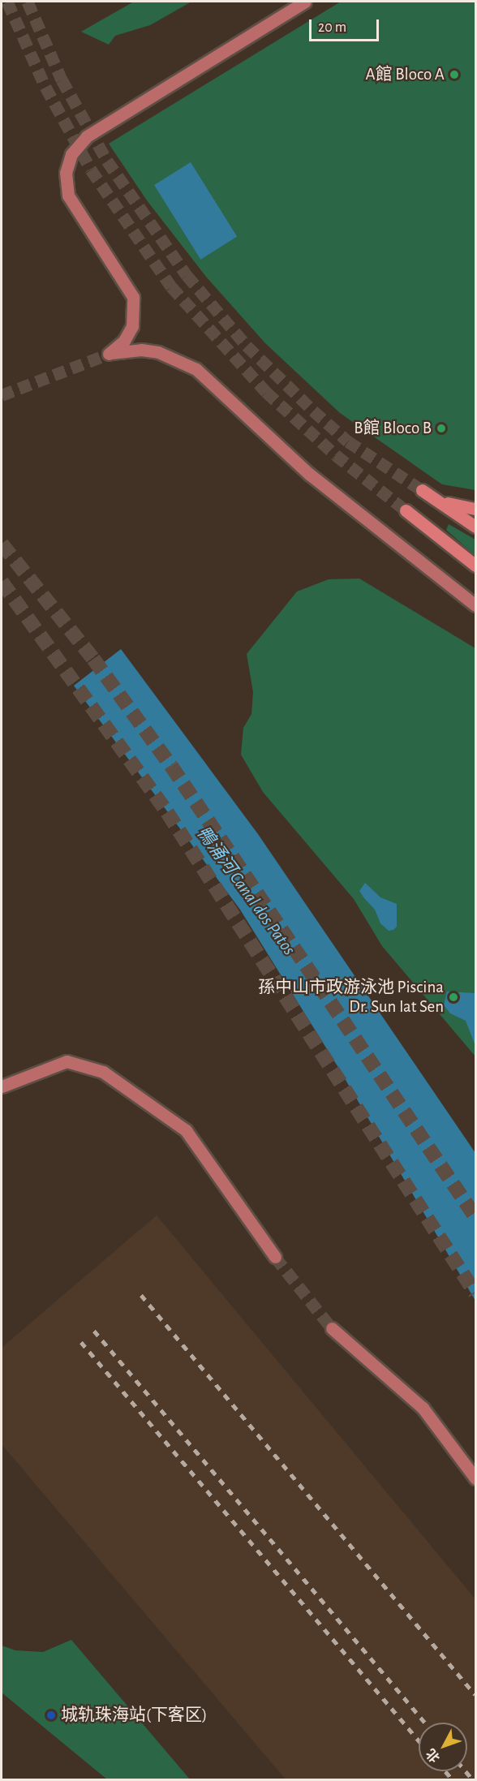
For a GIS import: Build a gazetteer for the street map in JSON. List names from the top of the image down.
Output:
{
  "water": ["鴨涌河 Canal dos Patos"],
  "places": [
    "A館 Bloco A",
    "B館 Bloco B",
    "孫中山市政游泳池 Piscina Dr. Sun Iat Sen",
    "城轨珠海站(下客区)"
  ],
  "scale_bar": "20 m",
  "north": "bottom left"
}
